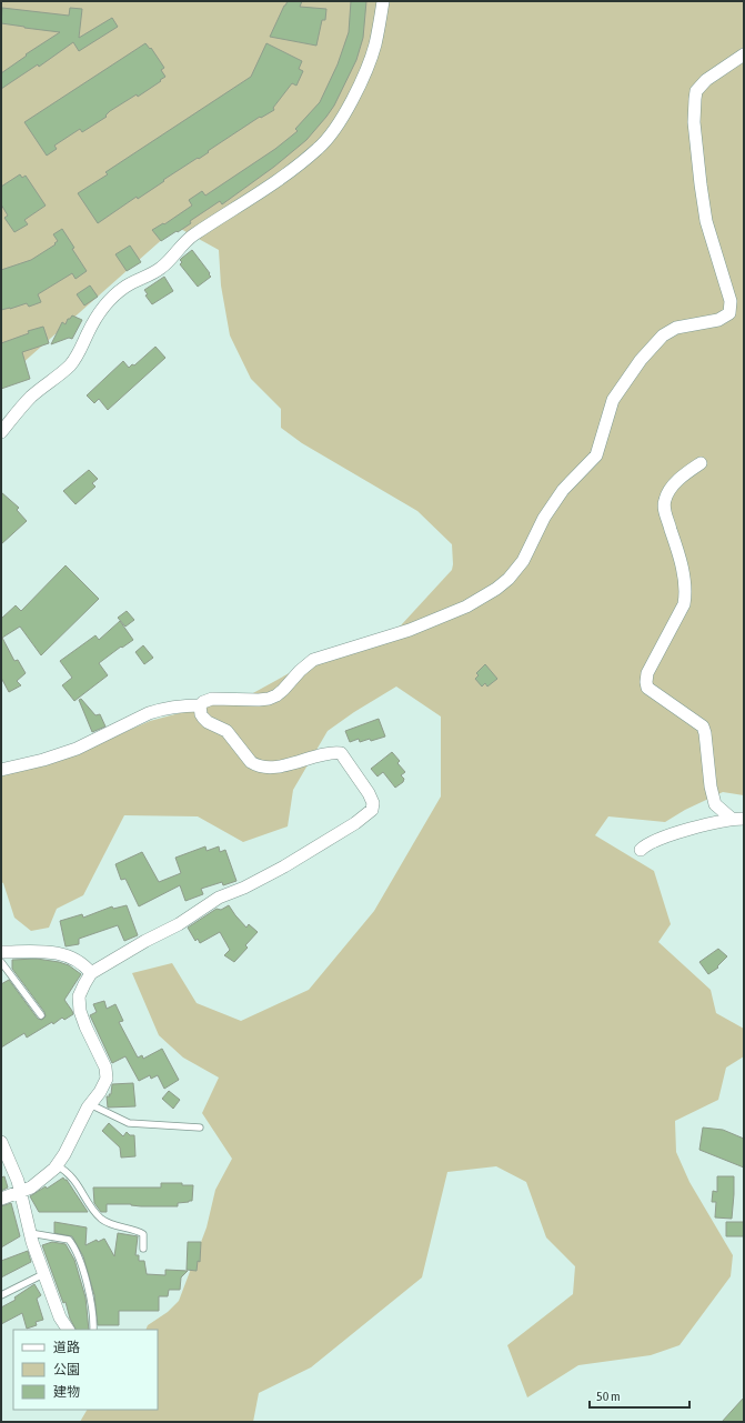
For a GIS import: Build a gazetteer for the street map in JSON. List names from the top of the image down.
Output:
{
  "legend": ["道路", "公園", "建物"],
  "scale_bar": "50 m"
}
